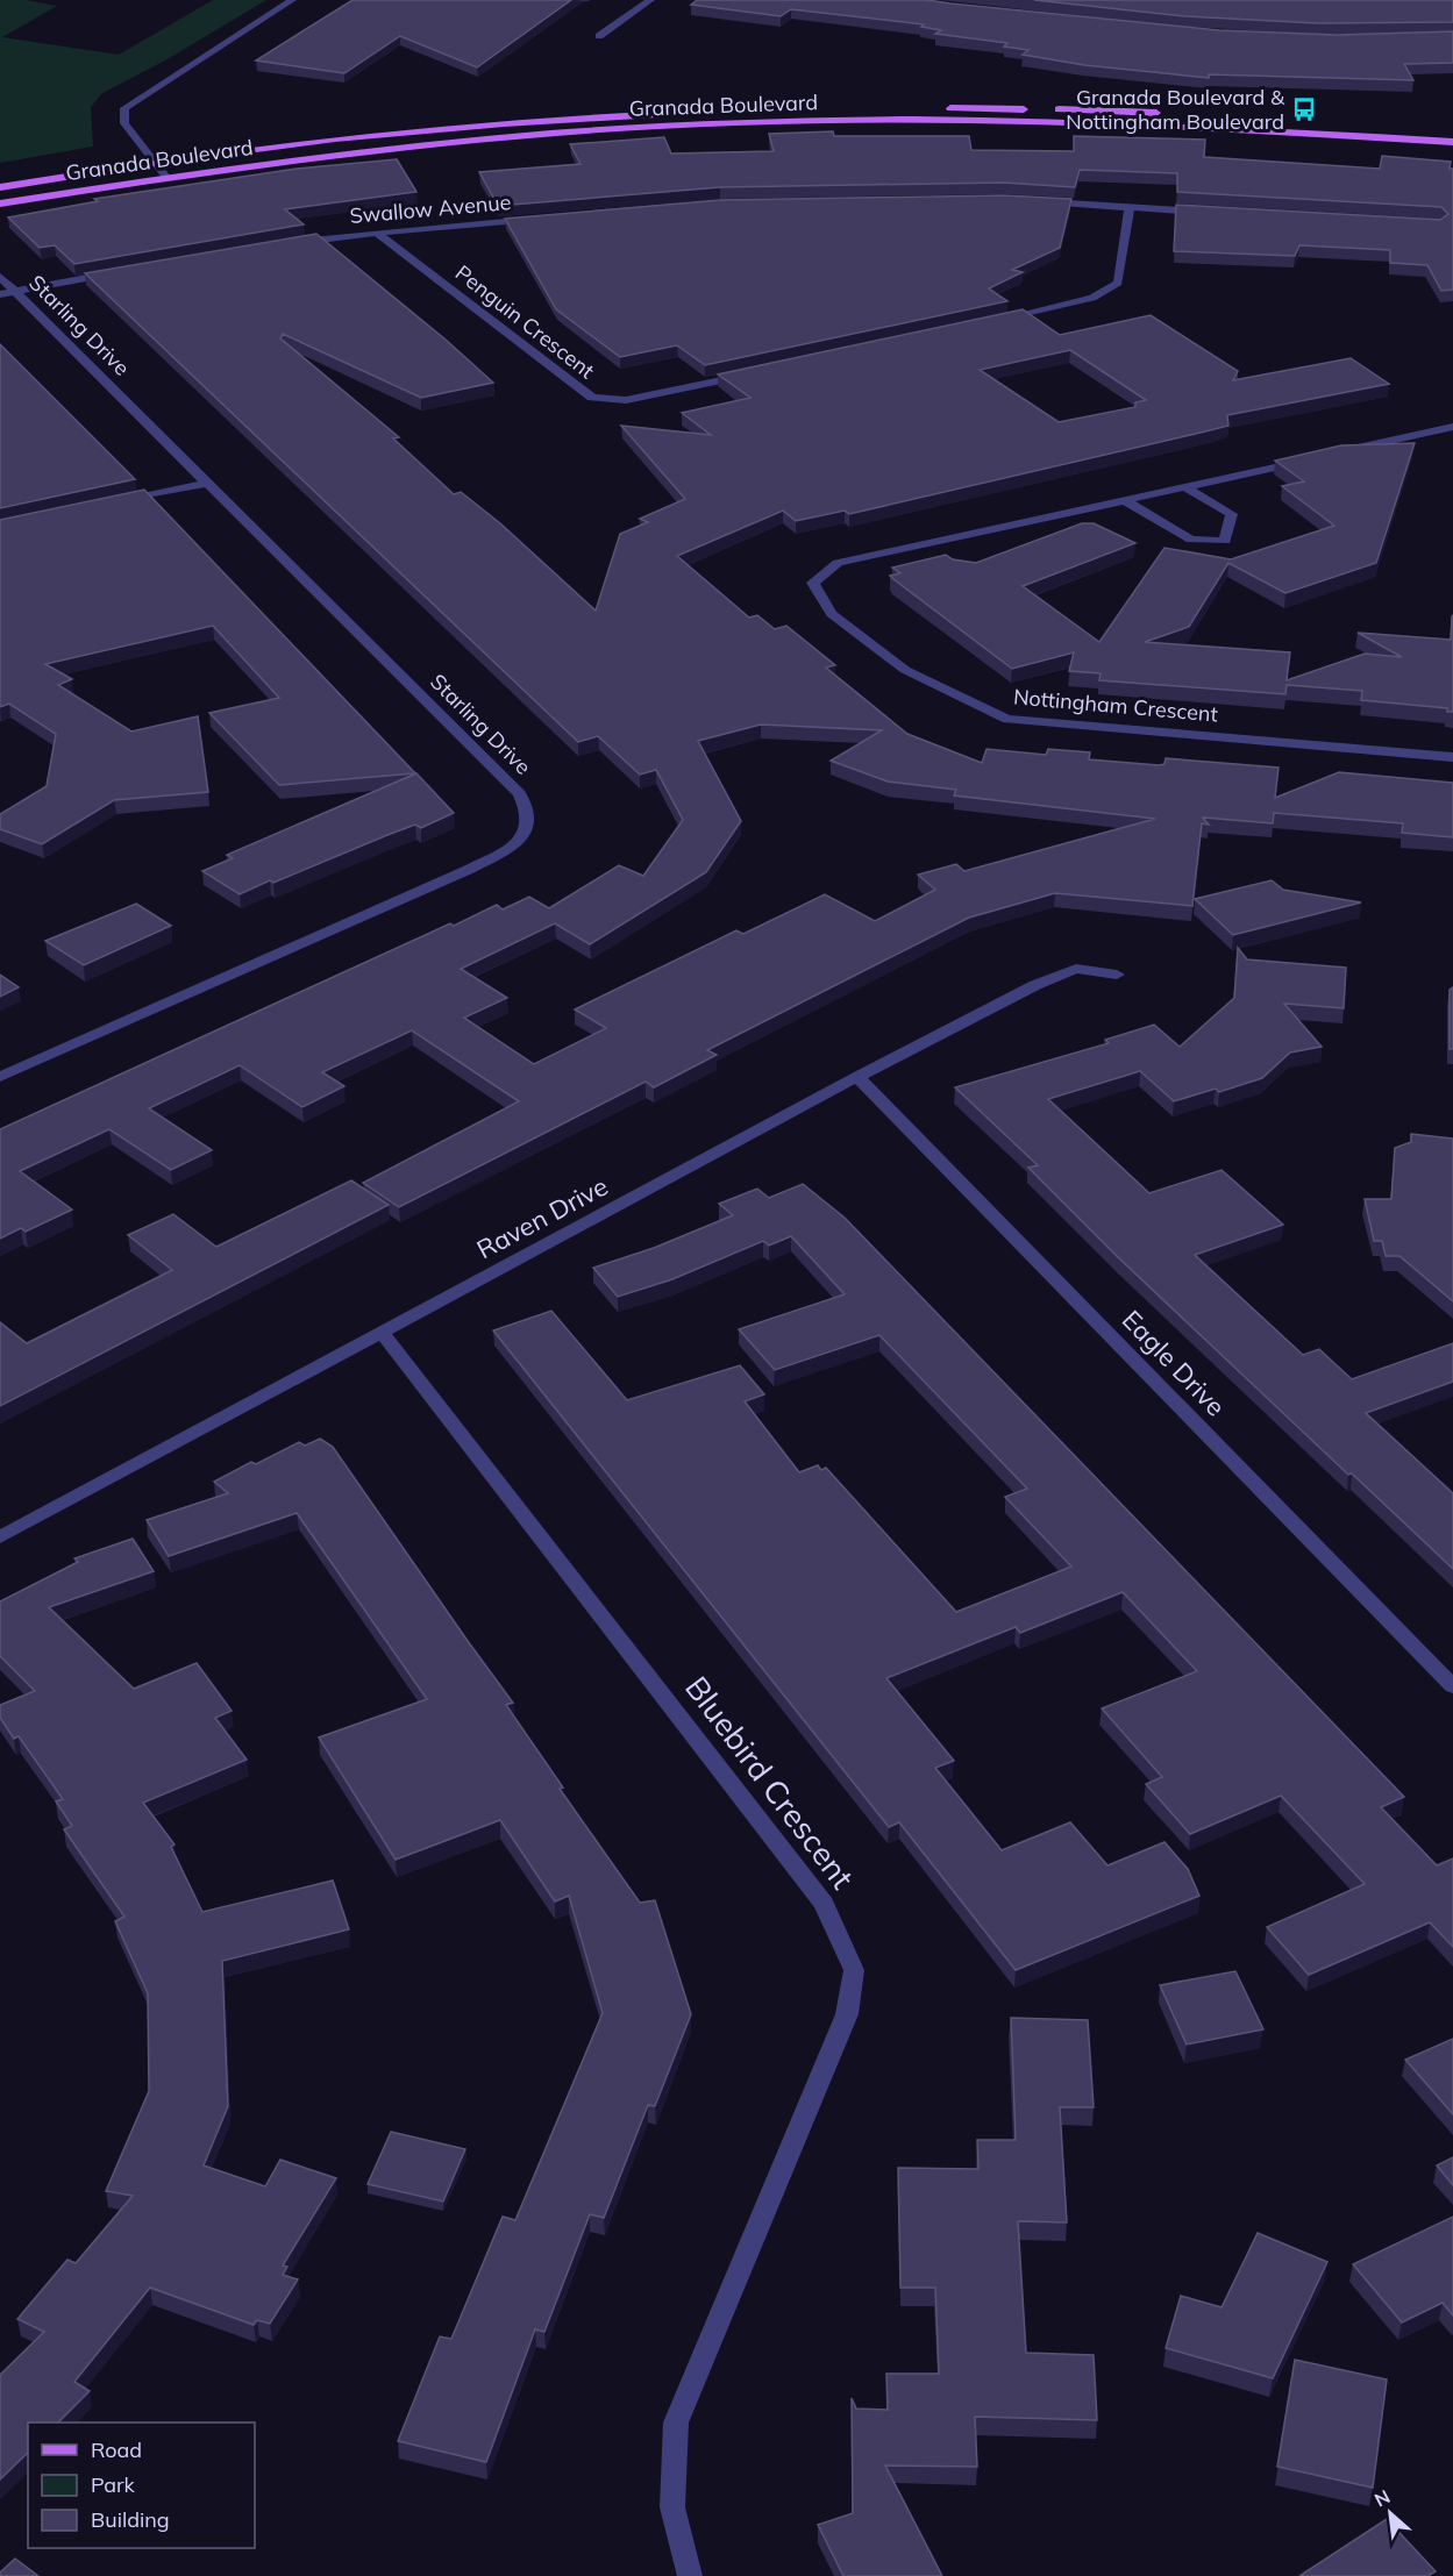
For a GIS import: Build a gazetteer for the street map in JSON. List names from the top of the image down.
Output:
{
  "streets": {
    "main road": ["Granada Boulevard"],
    "street": [
      "Swallow Avenue",
      "Penguin Crescent",
      "Starling Drive",
      "Nottingham Crescent",
      "Raven Drive",
      "Eagle Drive",
      "Bluebird Crescent"
    ]
  },
  "crossings": [
    ["Swallow Avenue", "Penguin Crescent"],
    ["Raven Drive", "Eagle Drive"],
    ["Raven Drive", "Bluebird Crescent"]
  ],
  "places": {
    "bus stop": ["Granada Boulevard & Nottingham Boulevard"]
  },
  "legend": ["Road", "Park", "Building"],
  "north": "top left"
}
